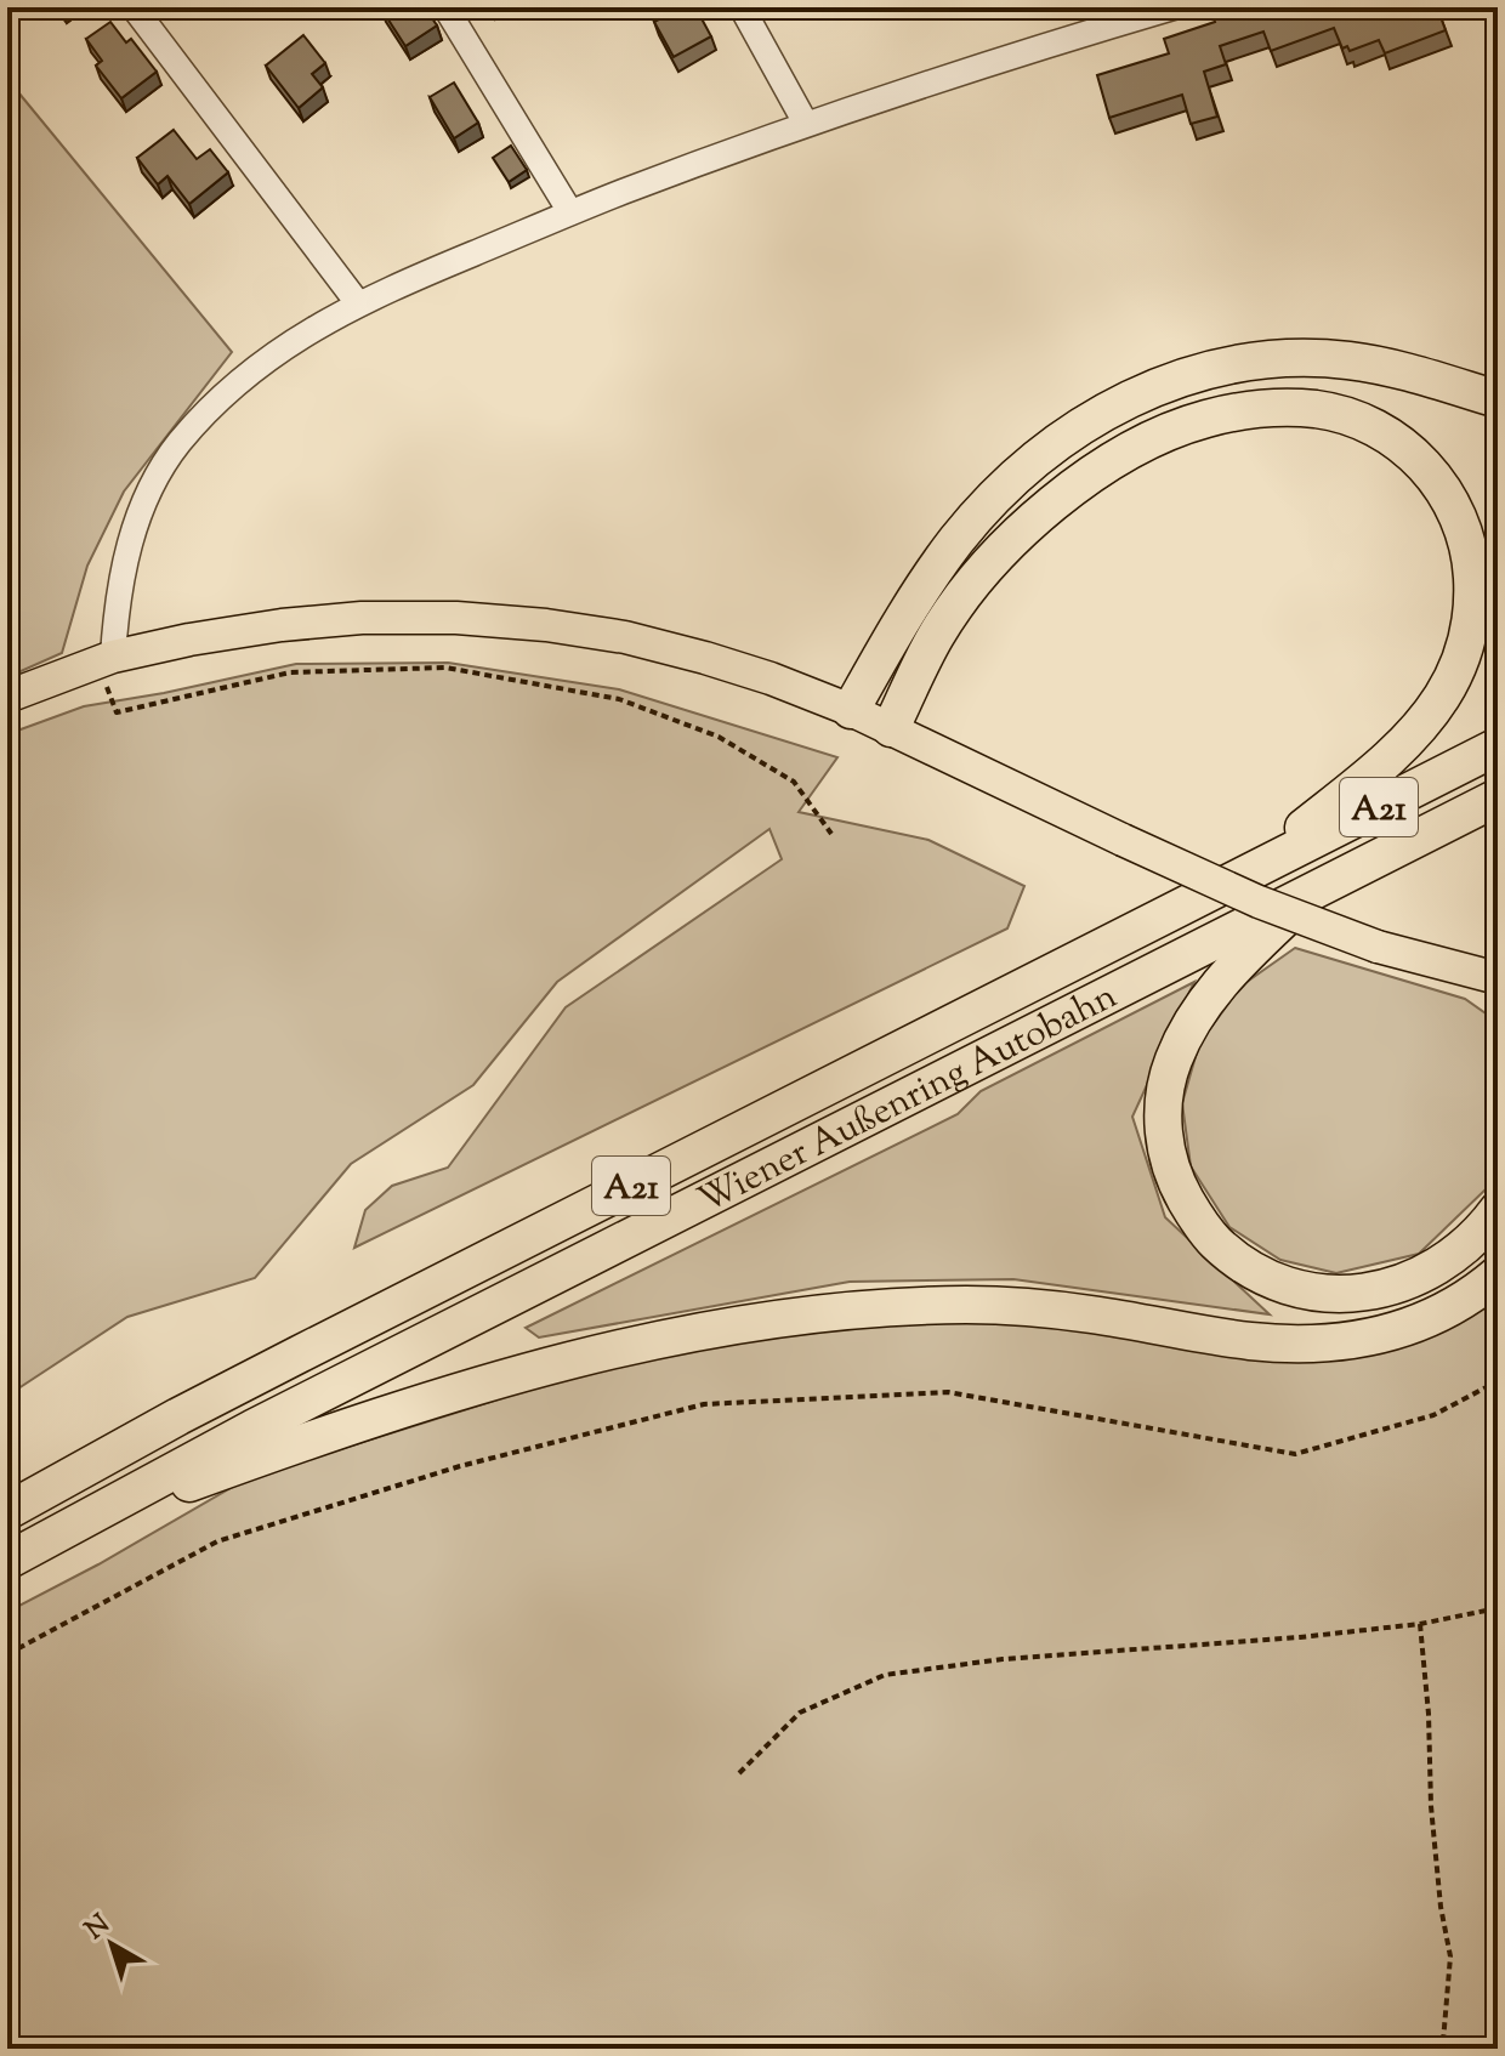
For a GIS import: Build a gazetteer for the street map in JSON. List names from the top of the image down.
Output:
{
  "streets": {
    "highway": ["A21", "Wiener Außenring Autobahn"]
  },
  "north": "top left"
}
